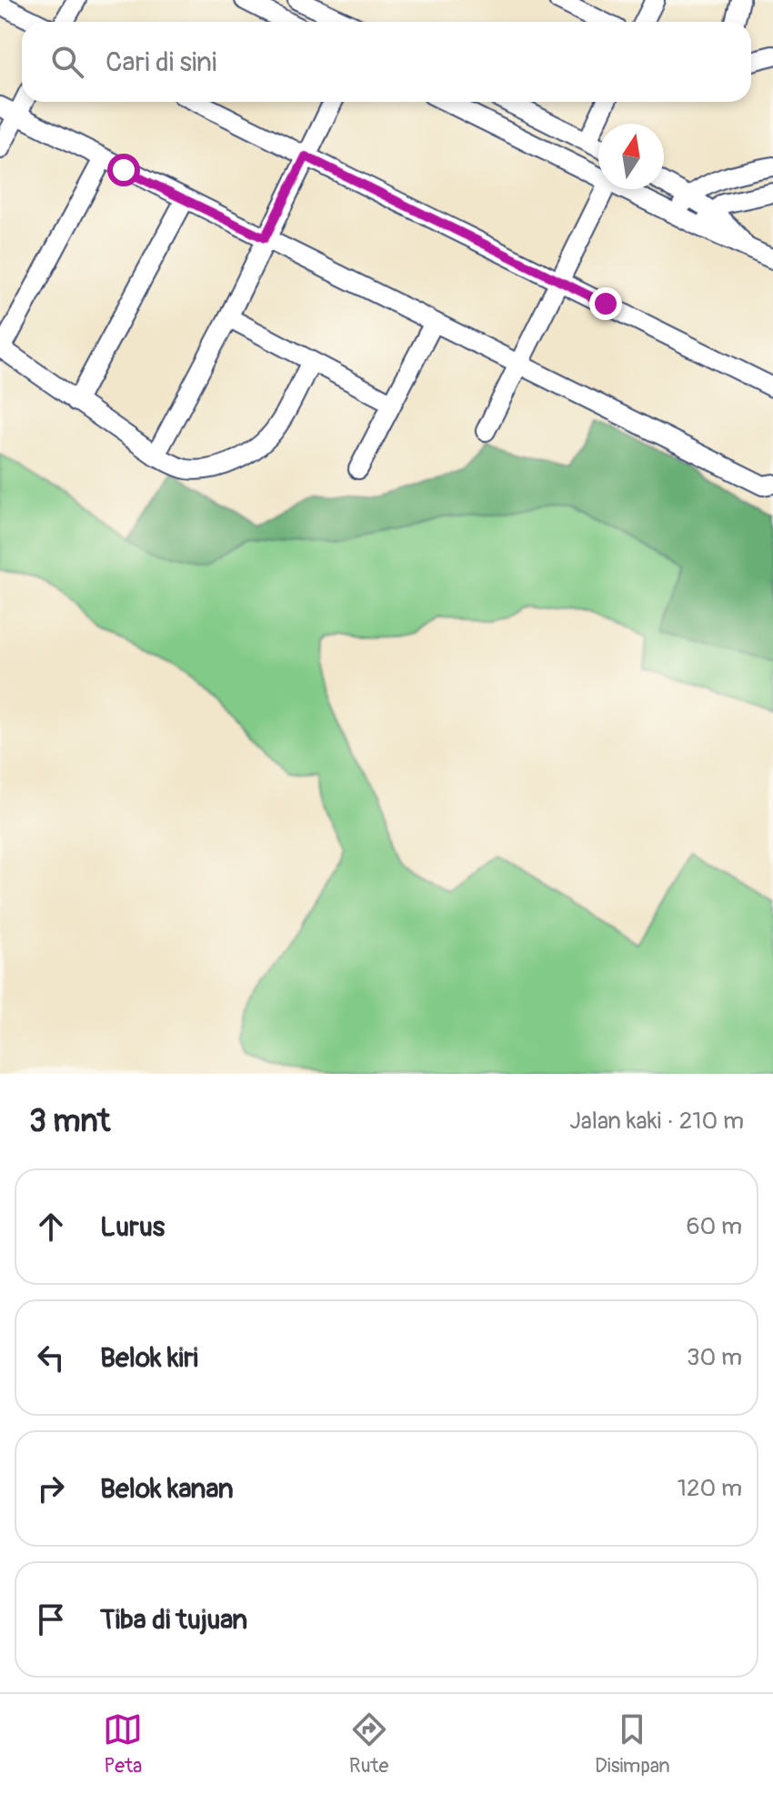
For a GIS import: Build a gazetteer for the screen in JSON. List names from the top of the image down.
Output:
{
  "north": "top",
  "page": {
    "search": "Cari di sini",
    "heading": ["3 mnt", "Jalan kaki · 210 m"],
    "list": [
      ["Lurus", "60 m"],
      ["Belok kiri", "30 m"],
      ["Belok kanan", "120 m"],
      "Tiba di tujuan"
    ],
    "nav": ["Peta", "Rute", "Disimpan"]
  }
}
